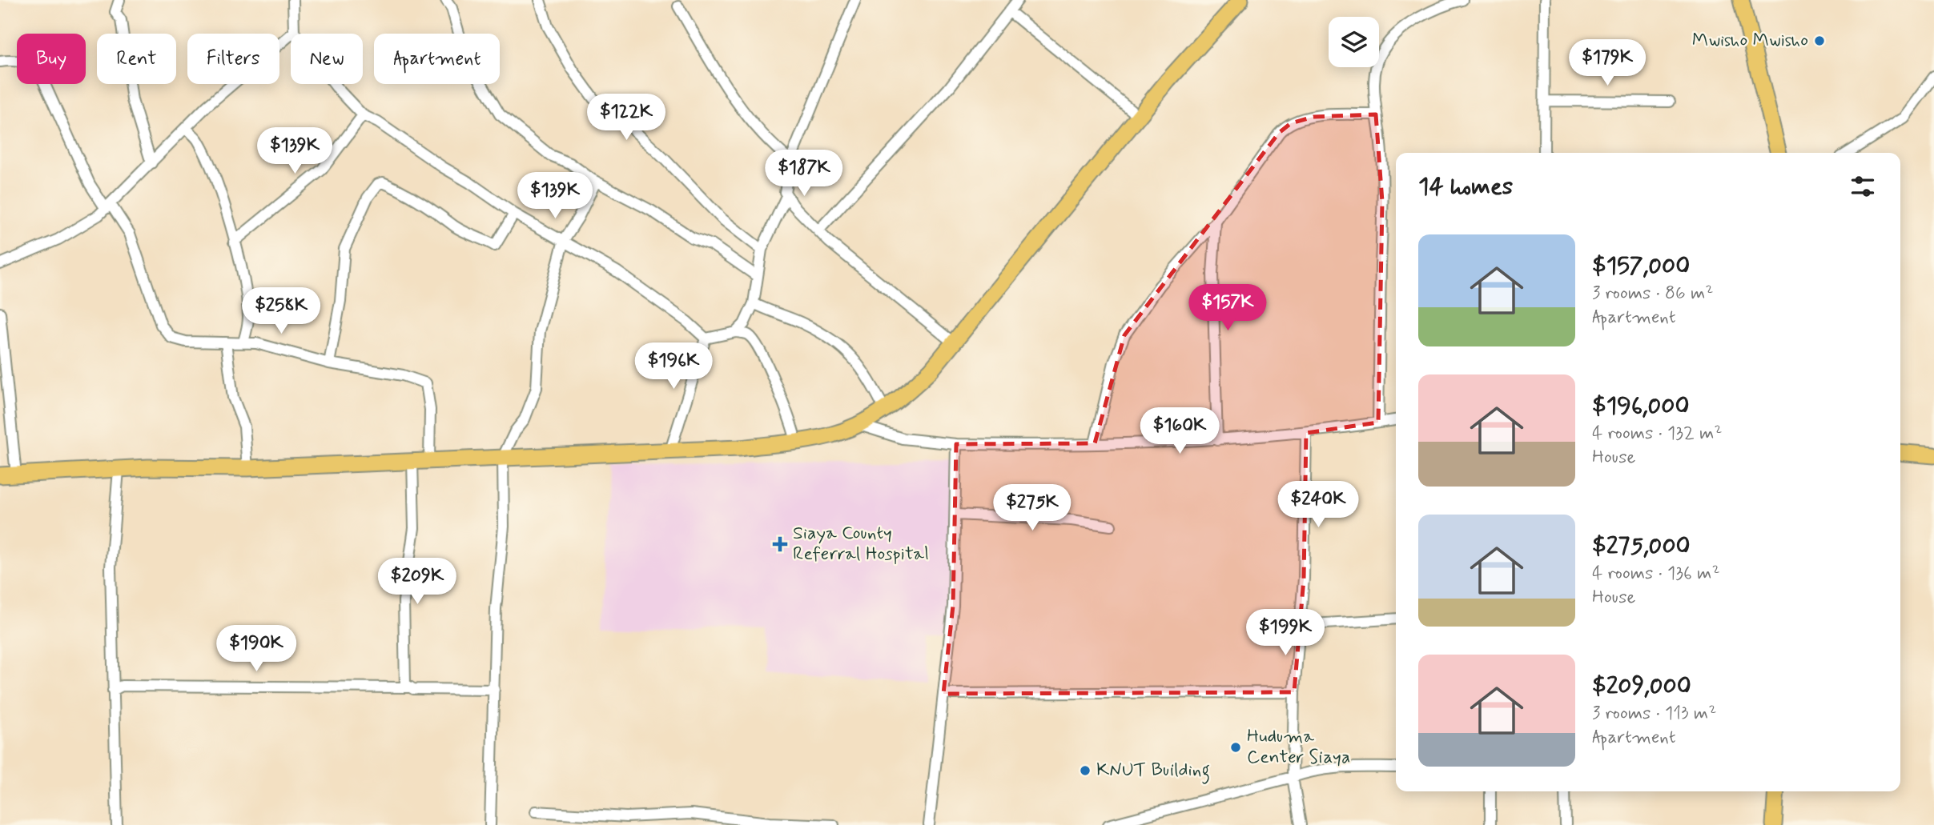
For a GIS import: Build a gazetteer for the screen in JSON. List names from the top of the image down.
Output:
{
  "places": {
    "other": ["Mwisho Mwisho", "Huduma Center Siaya", "KNUT Building"],
    "health": ["Siaya County Referral Hospital"]
  },
  "page": {
    "chip": [
      "Buy",
      "Rent",
      "Filters",
      "New",
      "Apartment"
    ],
    "price": [
      "$179K",
      "$122K",
      "$139K",
      "$187K",
      "$139K",
      "$157K",
      "$258K",
      "$196K",
      "$160K",
      "$240K",
      "$275K",
      "$209K",
      "$199K",
      "$190K"
    ],
    "heading": "14 homes",
    "list": [
      {
        "name": "$157,000",
        "note": "3 rooms · 86 m² · Apartment"
      },
      {
        "name": "$196,000",
        "note": "4 rooms · 132 m² · House"
      },
      {
        "name": "$275,000",
        "note": "4 rooms · 136 m² · House"
      },
      {
        "name": "$209,000",
        "note": "3 rooms · 113 m² · Apartment"
      }
    ]
  }
}
